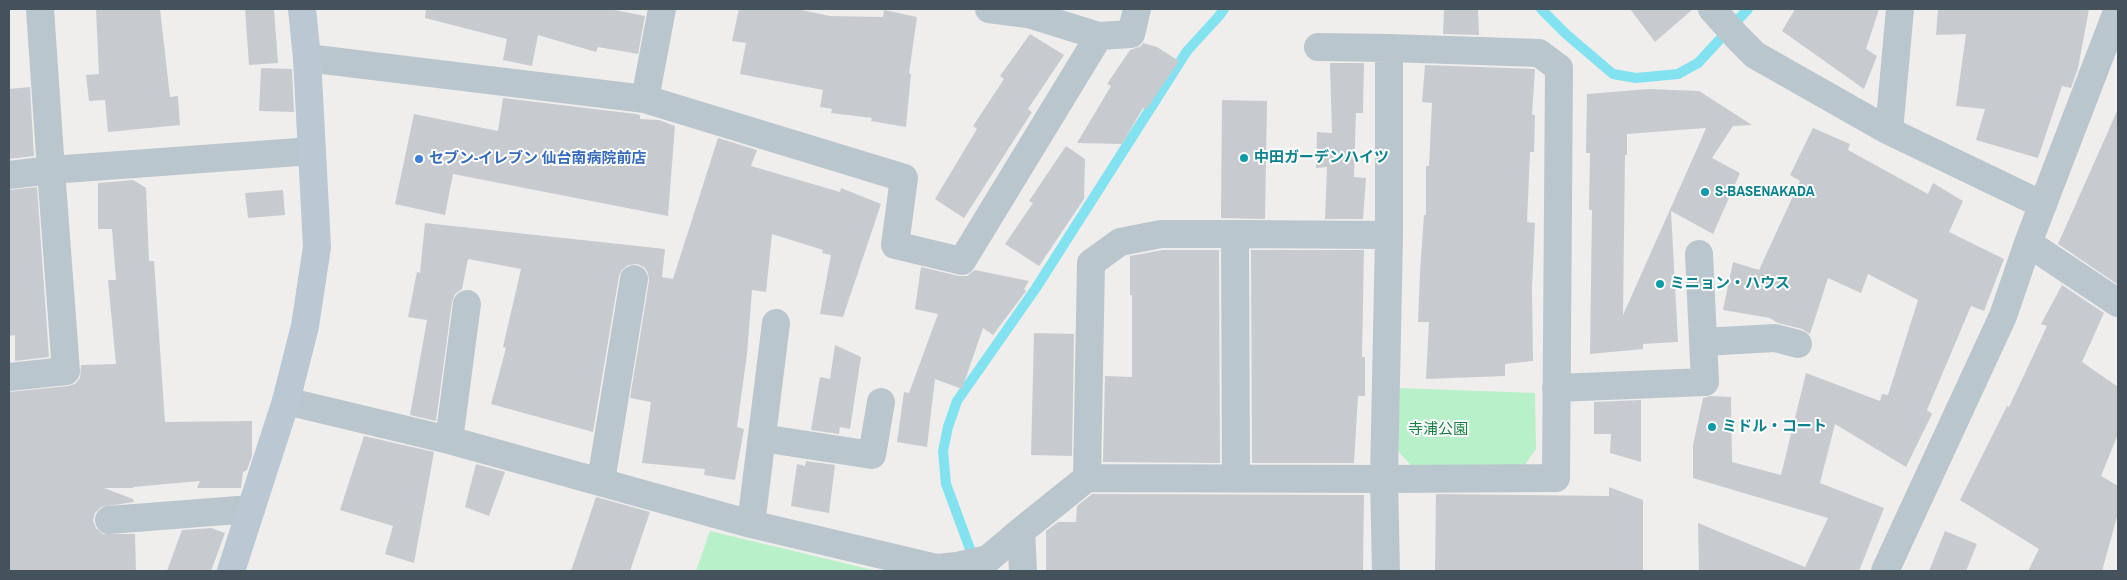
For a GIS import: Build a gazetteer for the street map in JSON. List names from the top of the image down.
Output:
{
  "parks": ["寺浦公園"],
  "places": [
    "中田ガーデンハイツ",
    "セブン-イレブン 仙台南病院前店",
    "S-BASENAKADA",
    "ミニョン・ハウス",
    "ミドル・コート"
  ]
}
